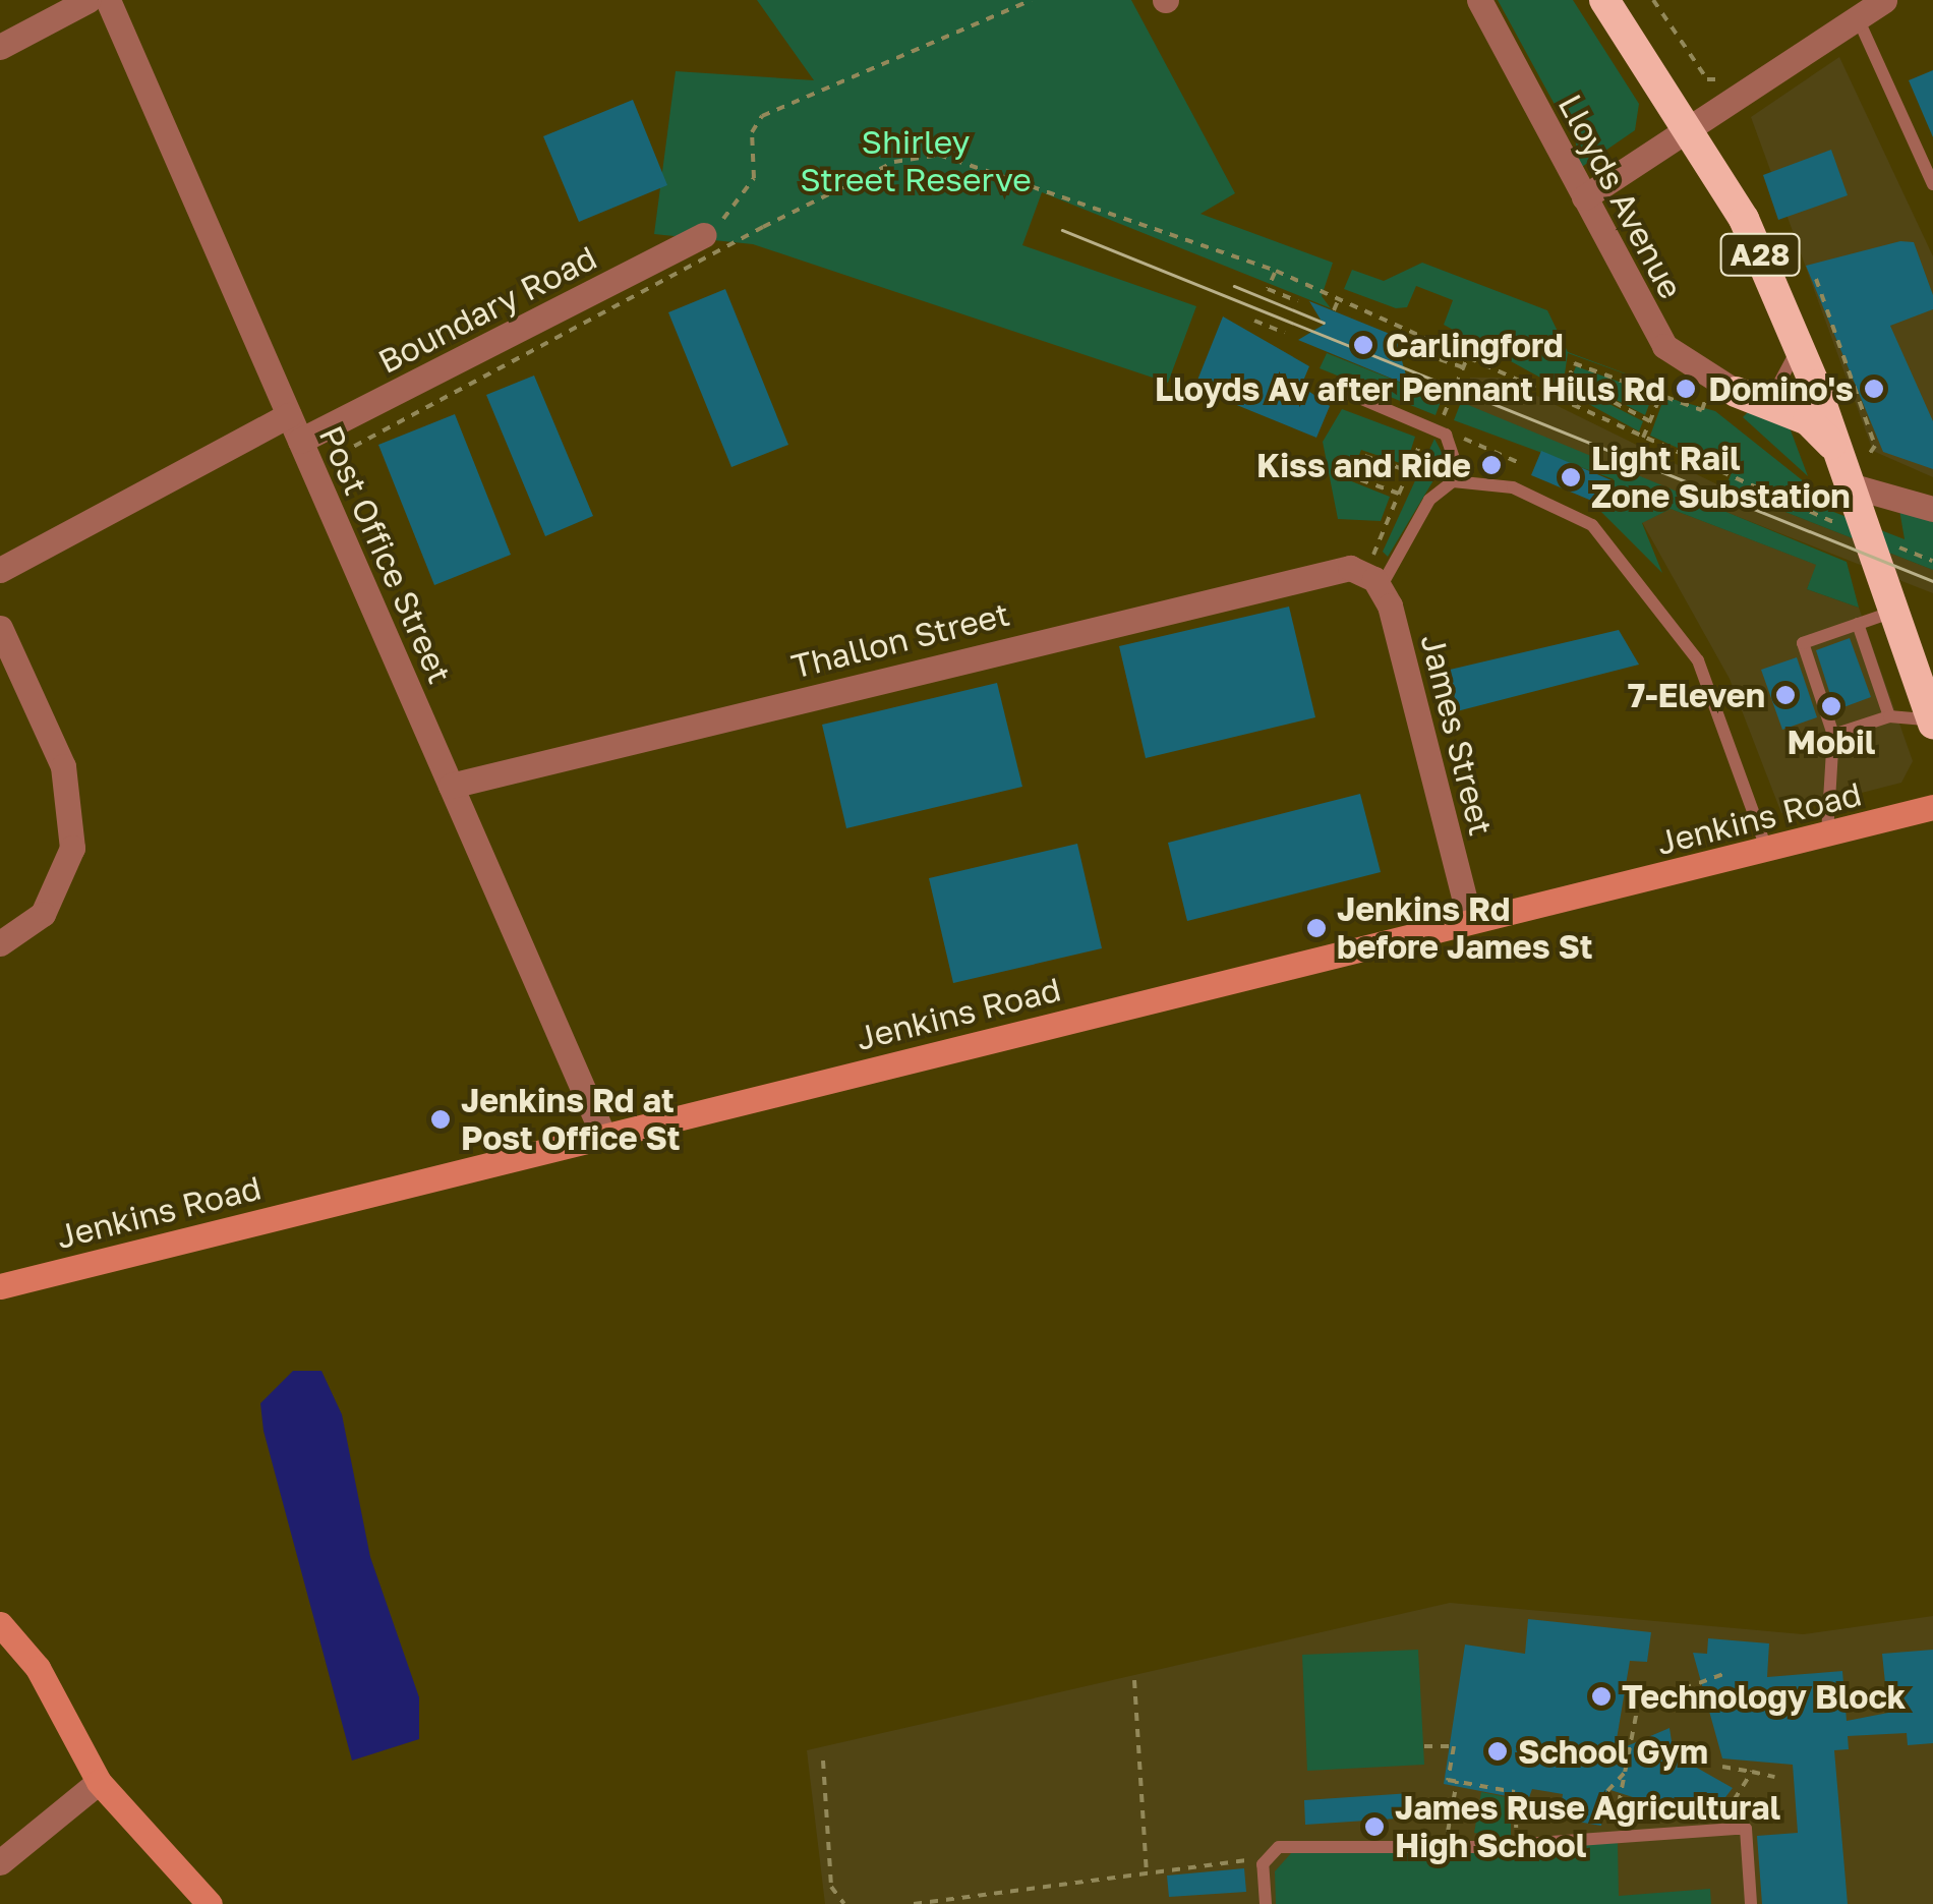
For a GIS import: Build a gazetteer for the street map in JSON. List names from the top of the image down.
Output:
{
  "streets": {
    "highway": ["A28"],
    "main road": ["Jenkins Road"],
    "street": [
      "Lloyds Avenue",
      "Boundary Road",
      "Post Office Street",
      "Thallon Street",
      "James Street"
    ]
  },
  "crossings": [
    ["Boundary Road", "Post Office Street"],
    ["Post Office Street", "Thallon Street"],
    ["Post Office Street", "Jenkins Road"],
    ["Thallon Street", "James Street"],
    ["James Street", "Jenkins Road"]
  ],
  "parks": ["Shirley Street Reserve"],
  "places": [
    "Carlingford",
    "Lloyds Av after Pennant Hills Rd",
    "Domino's",
    "Kiss and Ride",
    "Light Rail Zone Substation",
    "7-Eleven",
    "Mobil",
    "Jenkins Rd before James St",
    "Jenkins Rd at Post Office St",
    "Technology Block",
    "School Gym",
    "James Ruse Agricultural High School"
  ]
}
